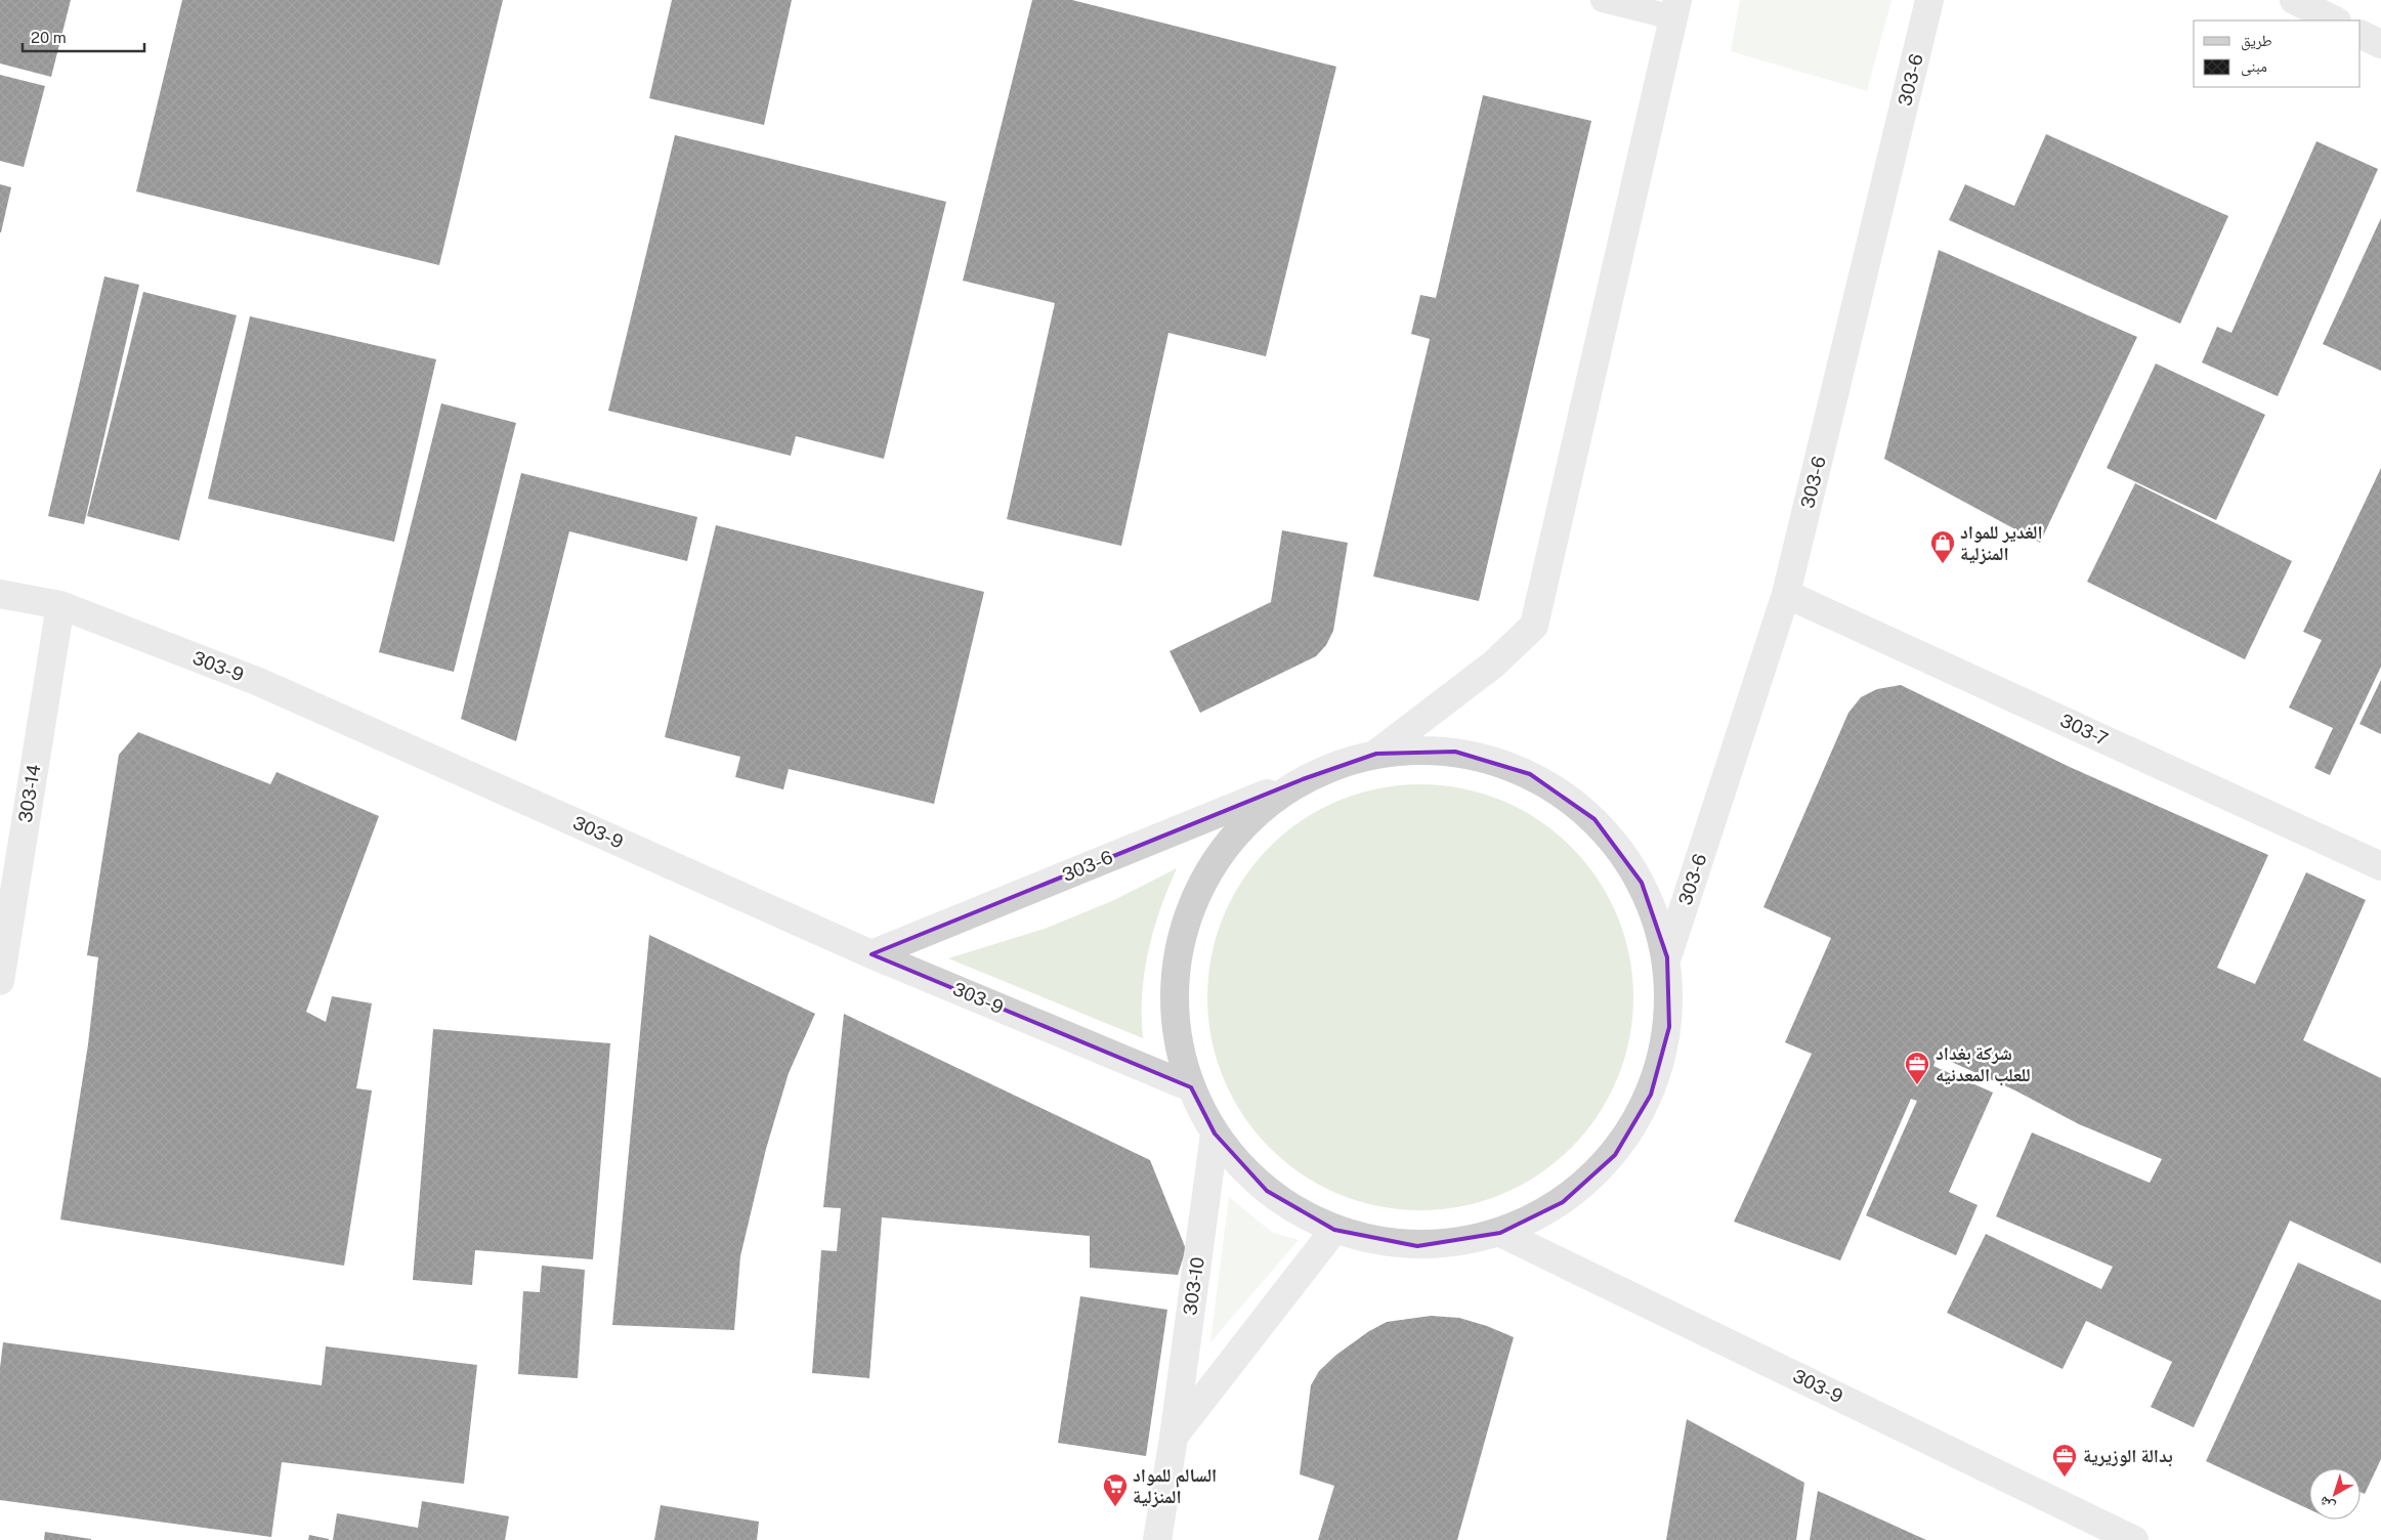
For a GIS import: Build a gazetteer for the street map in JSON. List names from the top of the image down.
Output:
{
  "streets": {
    "street": [
      "303-6",
      "303-9",
      "303-7",
      "303-14",
      "303-10"
    ]
  },
  "crossings": [
    ["303-6", "303-9"],
    ["303-6", "303-7"],
    ["303-9", "303-14"]
  ],
  "places": {
    "shop": ["الغدير للمواد المنزلية"],
    "office": ["شركة بغداد للعلب المعدنيه", "بدالة الوزيرية"],
    "supermarket": ["السالم للمواد المنزلية"]
  },
  "legend": ["طريق", "مبنى"],
  "scale_bar": "20 m",
  "north": "bottom left"
}
